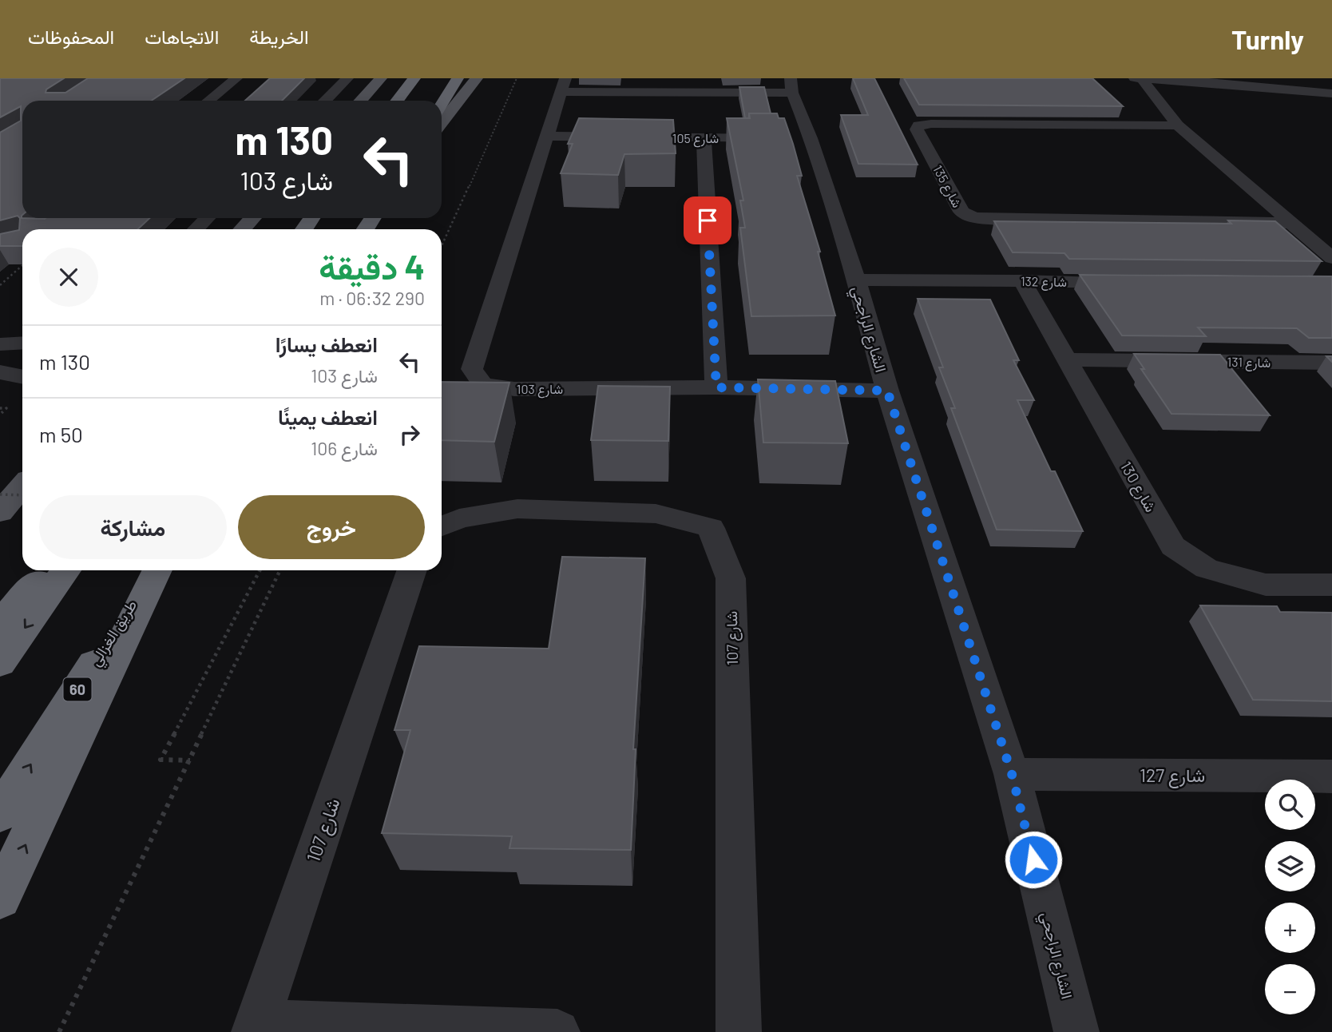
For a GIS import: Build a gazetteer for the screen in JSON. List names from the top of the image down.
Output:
{
  "streets": {
    "highway": ["طريق الغزالي", "60"],
    "street": [
      "شارع 105",
      "شارع 135",
      "شارع 132",
      "الشارع الراجحي",
      "شارع 131",
      "شارع 103",
      "شارع 130",
      "شارع 107",
      "شارع 127"
    ]
  },
  "crossings": [
    ["شارع 105", "الشارع الراجحي"],
    ["شارع 105", "شارع 103"],
    ["شارع 132", "الشارع الراجحي"],
    ["شارع 132", "شارع 130"],
    ["الشارع الراجحي", "شارع 103"],
    ["الشارع الراجحي", "شارع 127"],
    ["شارع 131", "شارع 130"]
  ],
  "page": {
    "header": "Turnly",
    "nav": ["الخريطة", "الاتجاهات", "المحفوظات"],
    "turn": ["130 m", "شارع 103"],
    "heading": ["4 دقيقة", "290 m · 06:32"],
    "list": [
      {
        "name": "انعطف يسارًا",
        "note": "شارع 103",
        "value": "130 m"
      },
      {
        "name": "انعطف يمينًا",
        "note": "شارع 106",
        "value": "50 m"
      }
    ],
    "buttons": ["خروج", "مشاركة"],
    "map_buttons": ["+", "−"]
  }
}
